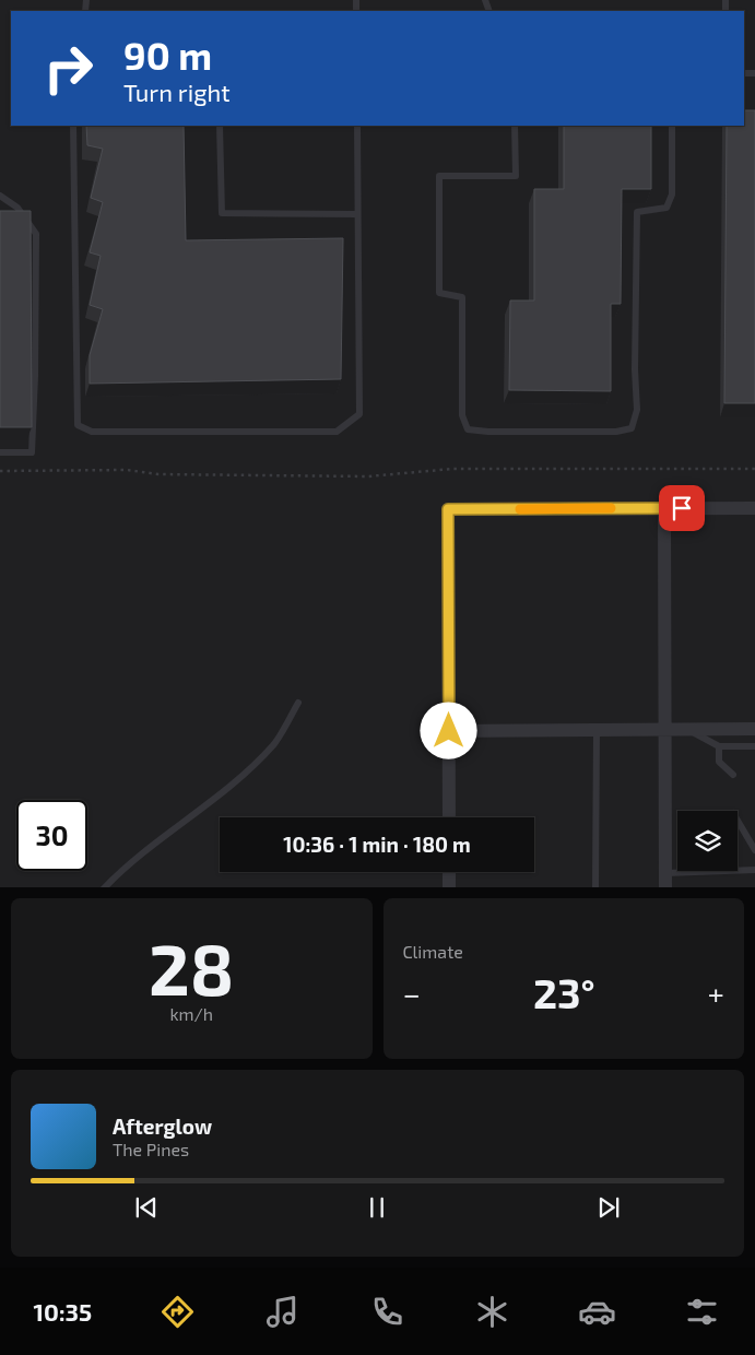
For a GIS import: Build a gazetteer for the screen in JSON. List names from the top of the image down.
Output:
{
  "page": {
    "turn": ["90 m", "Turn right"],
    "limit": "30",
    "trip": "10:36 · 1 min · 180 m",
    "tile": [
      ["28", "km/h"],
      "Climate"
    ],
    "heat": ["−", "23°", "+"],
    "song": ["Afterglow", "The Pines"],
    "tabs": "10:35"
  }
}
